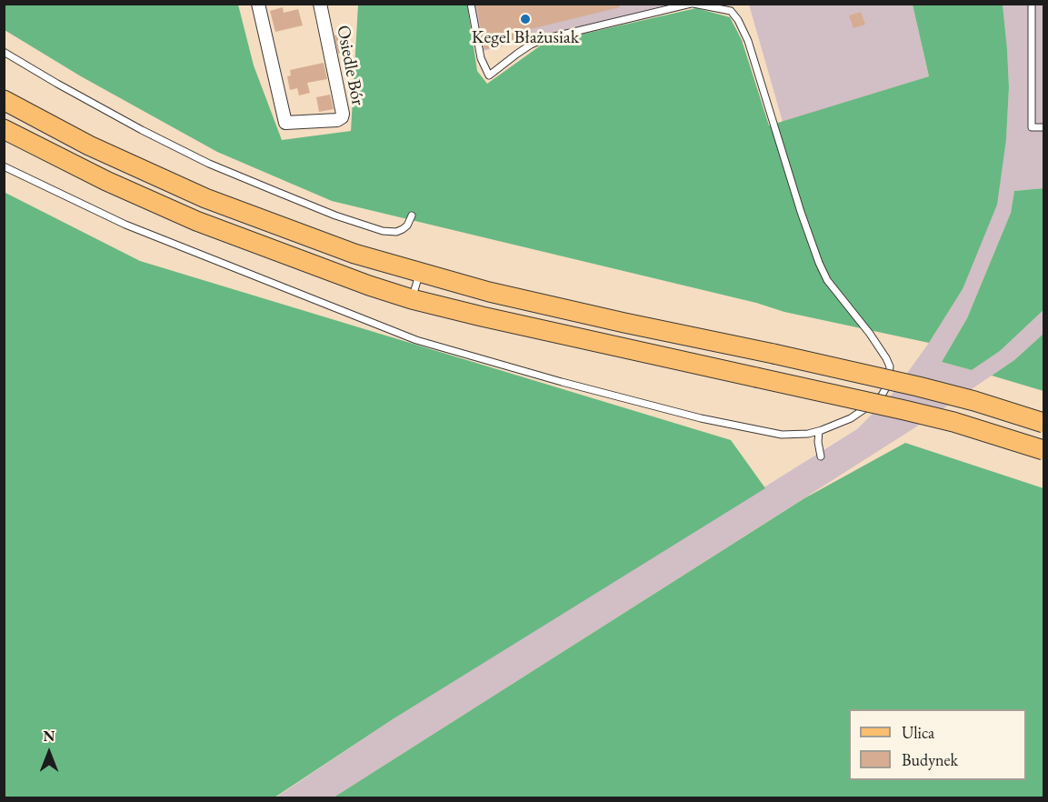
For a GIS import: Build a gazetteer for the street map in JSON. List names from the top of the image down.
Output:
{
  "streets": {
    "street": ["Osiedle Bór"]
  },
  "places": ["Kegel Błażusiak"],
  "legend": ["Ulica", "Budynek"],
  "north": "top"
}
